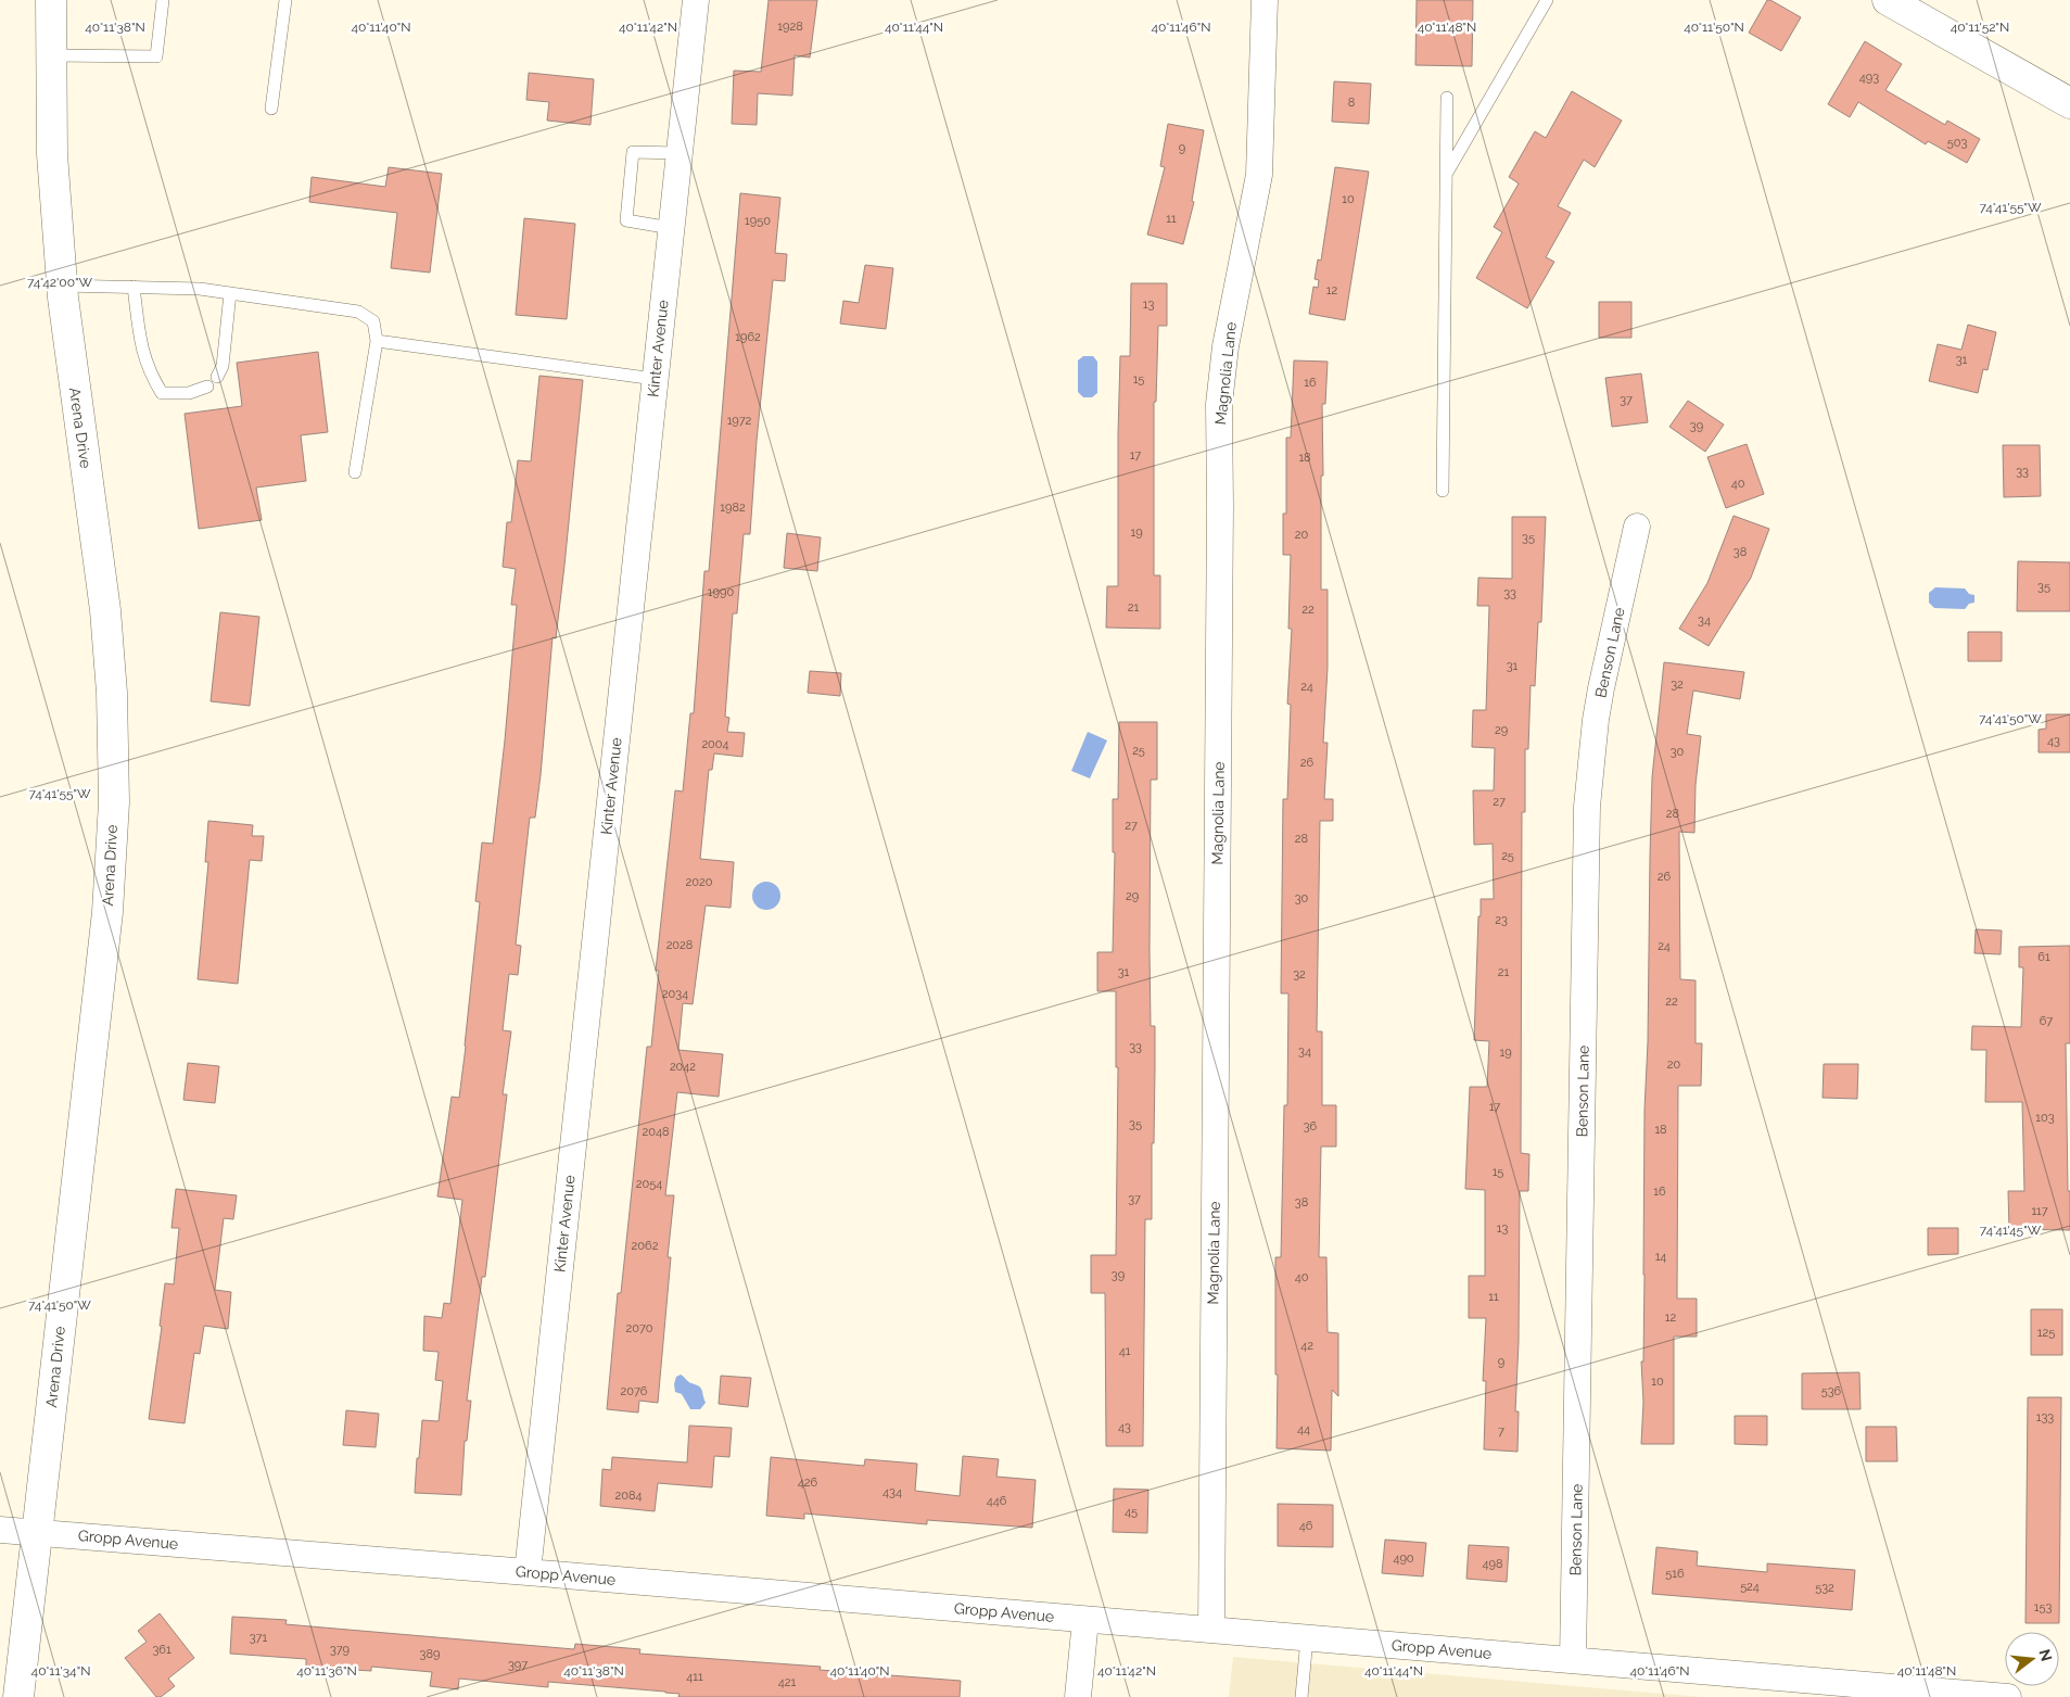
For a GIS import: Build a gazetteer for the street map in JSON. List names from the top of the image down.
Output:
{
  "streets": {
    "main road": ["Arena Drive"],
    "street": [
      "Kinter Avenue",
      "Magnolia Lane",
      "Benson Lane",
      "Gropp Avenue"
    ]
  },
  "crossings": [
    ["Kinter Avenue", "Gropp Avenue"],
    ["Magnolia Lane", "Gropp Avenue"],
    ["Arena Drive", "Gropp Avenue"],
    ["Benson Lane", "Gropp Avenue"]
  ],
  "house_numbers": [
    "1928",
    "493",
    "8",
    "503",
    "9",
    "10",
    "11",
    "1950",
    "12",
    "13",
    "1962",
    "31",
    "15",
    "16",
    "37",
    "1972",
    "39",
    "17",
    "18",
    "33",
    "40",
    "1982",
    "19",
    "20",
    "35",
    "38",
    "35",
    "1990",
    "33",
    "21",
    "22",
    "34",
    "31",
    "32",
    "24",
    "29",
    "43",
    "2004",
    "25",
    "30",
    "26",
    "27",
    "28",
    "27",
    "28",
    "25",
    "26",
    "2020",
    "29",
    "30",
    "23",
    "2028",
    "24",
    "61",
    "31",
    "21",
    "32",
    "2034",
    "22",
    "67",
    "33",
    "34",
    "19",
    "20",
    "2042",
    "17",
    "103",
    "35",
    "36",
    "18",
    "2048",
    "15",
    "2054",
    "16",
    "37",
    "38",
    "117",
    "13",
    "2062",
    "14",
    "39",
    "40",
    "11",
    "12",
    "2070",
    "125",
    "42",
    "41",
    "9",
    "10",
    "2076",
    "536",
    "133",
    "43",
    "44",
    "7",
    "426",
    "434",
    "2084",
    "446",
    "45",
    "46",
    "490",
    "498",
    "516",
    "524",
    "532",
    "153",
    "371",
    "361",
    "379",
    "389",
    "397",
    "411",
    "421"
  ],
  "north": "right",
  "coordinates": [
    "40°11'38\"N",
    "40°11'40\"N",
    "40°11'42\"N",
    "40°11'44\"N",
    "40°11'46\"N",
    "40°11'48\"N",
    "40°11'50\"N",
    "40°11'52\"N",
    "74°41'55\"W",
    "74°42'00\"W",
    "74°41'50\"W",
    "74°41'45\"W",
    "40°11'34\"N",
    "40°11'36\"N"
  ]
}
